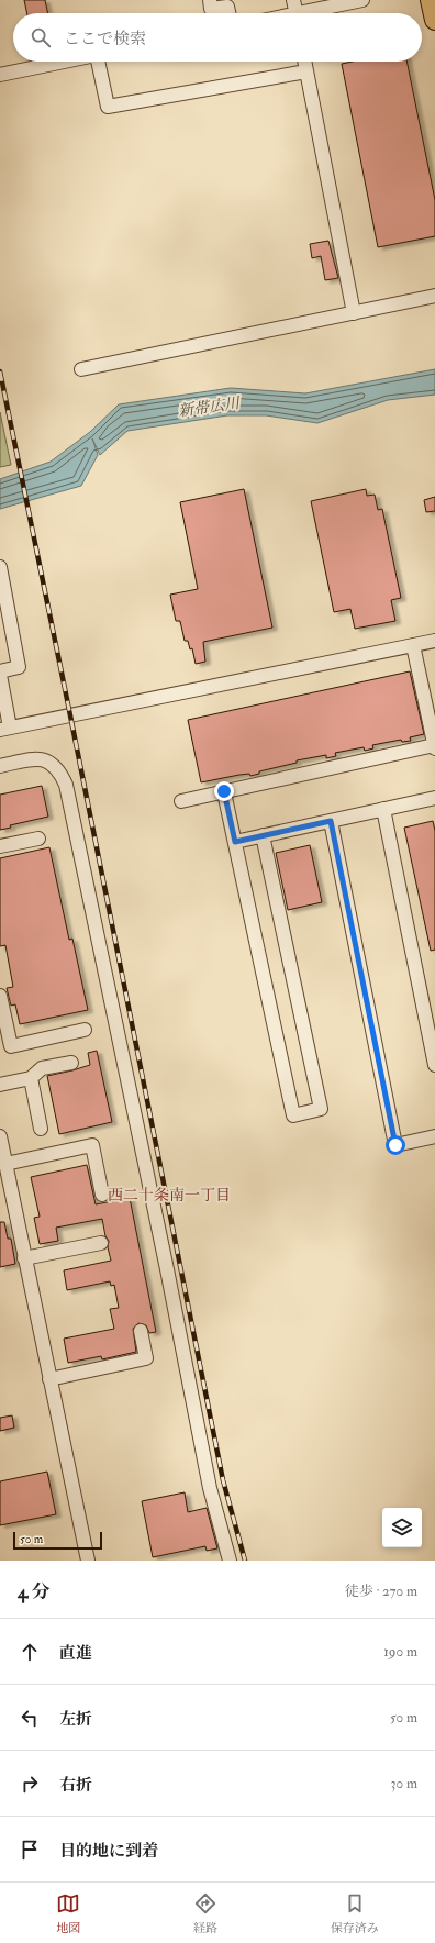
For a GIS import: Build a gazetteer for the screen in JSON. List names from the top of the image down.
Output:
{
  "districts": ["西二十条南一丁目"],
  "water": ["新帯広川"],
  "scale_bar": "50 m",
  "page": {
    "search": "ここで検索",
    "scale": "50 m",
    "heading": ["4 分", "徒歩 · 270 m"],
    "list": [
      ["直進", "190 m"],
      ["左折", "50 m"],
      ["右折", "30 m"],
      "目的地に到着"
    ],
    "nav": ["地図", "経路", "保存済み"]
  }
}
